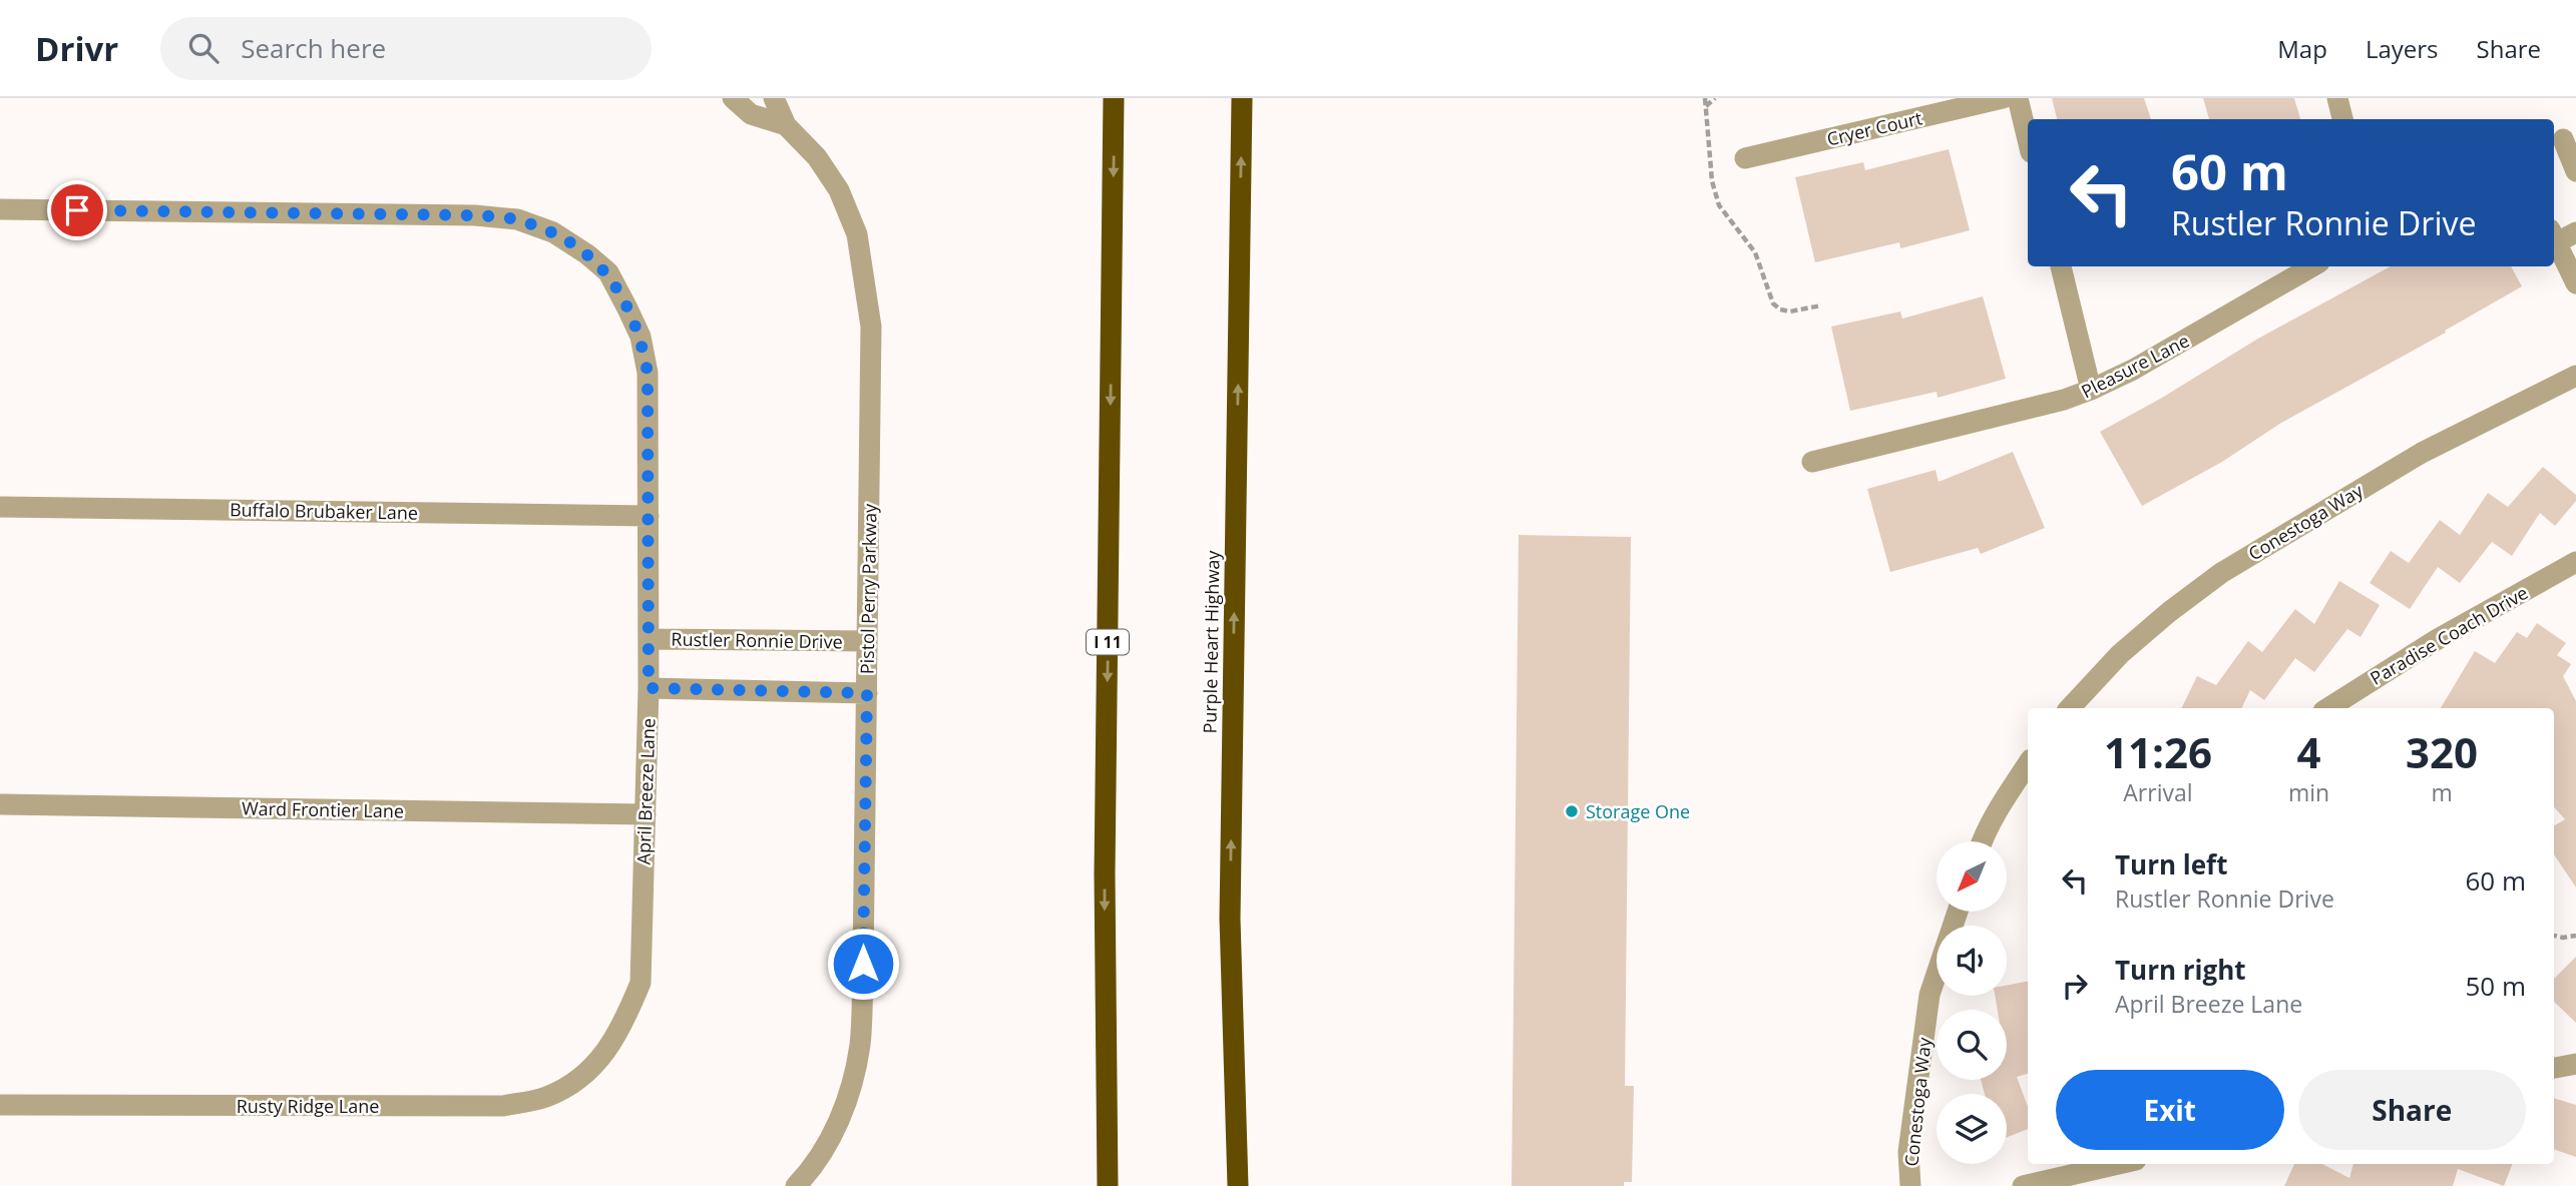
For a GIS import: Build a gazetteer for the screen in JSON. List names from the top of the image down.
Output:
{
  "streets": {
    "highway": ["I 11", "Purple Heart Highway"],
    "street": [
      "Cryer Court",
      "Pleasure Lane",
      "Buffalo Brubaker Lane",
      "Conestoga Way",
      "Pistol Perry Parkway",
      "Paradise Coach Drive",
      "Rustler Ronnie Drive",
      "April Breeze Lane",
      "Ward Frontier Lane",
      "Rusty Ridge Lane"
    ]
  },
  "crossings": [
    ["Buffalo Brubaker Lane", "April Breeze Lane"],
    ["Pistol Perry Parkway", "Rustler Ronnie Drive"],
    ["Rustler Ronnie Drive", "April Breeze Lane"],
    ["April Breeze Lane", "Ward Frontier Lane"],
    ["April Breeze Lane", "Rusty Ridge Lane"]
  ],
  "places": ["Storage One"],
  "north": "bottom left",
  "page": {
    "header": "Drivr",
    "search": "Search here",
    "nav": ["Map", "Layers", "Share"],
    "turn": ["60 m", "Rustler Ronnie Drive"],
    "eta": [
      "11:26",
      "Arrival",
      "4",
      "min",
      "320",
      "m"
    ],
    "list": [
      {
        "name": "Turn left",
        "note": "Rustler Ronnie Drive",
        "value": "60 m"
      },
      {
        "name": "Turn right",
        "note": "April Breeze Lane",
        "value": "50 m"
      }
    ],
    "buttons": ["Exit", "Share"]
  }
}
